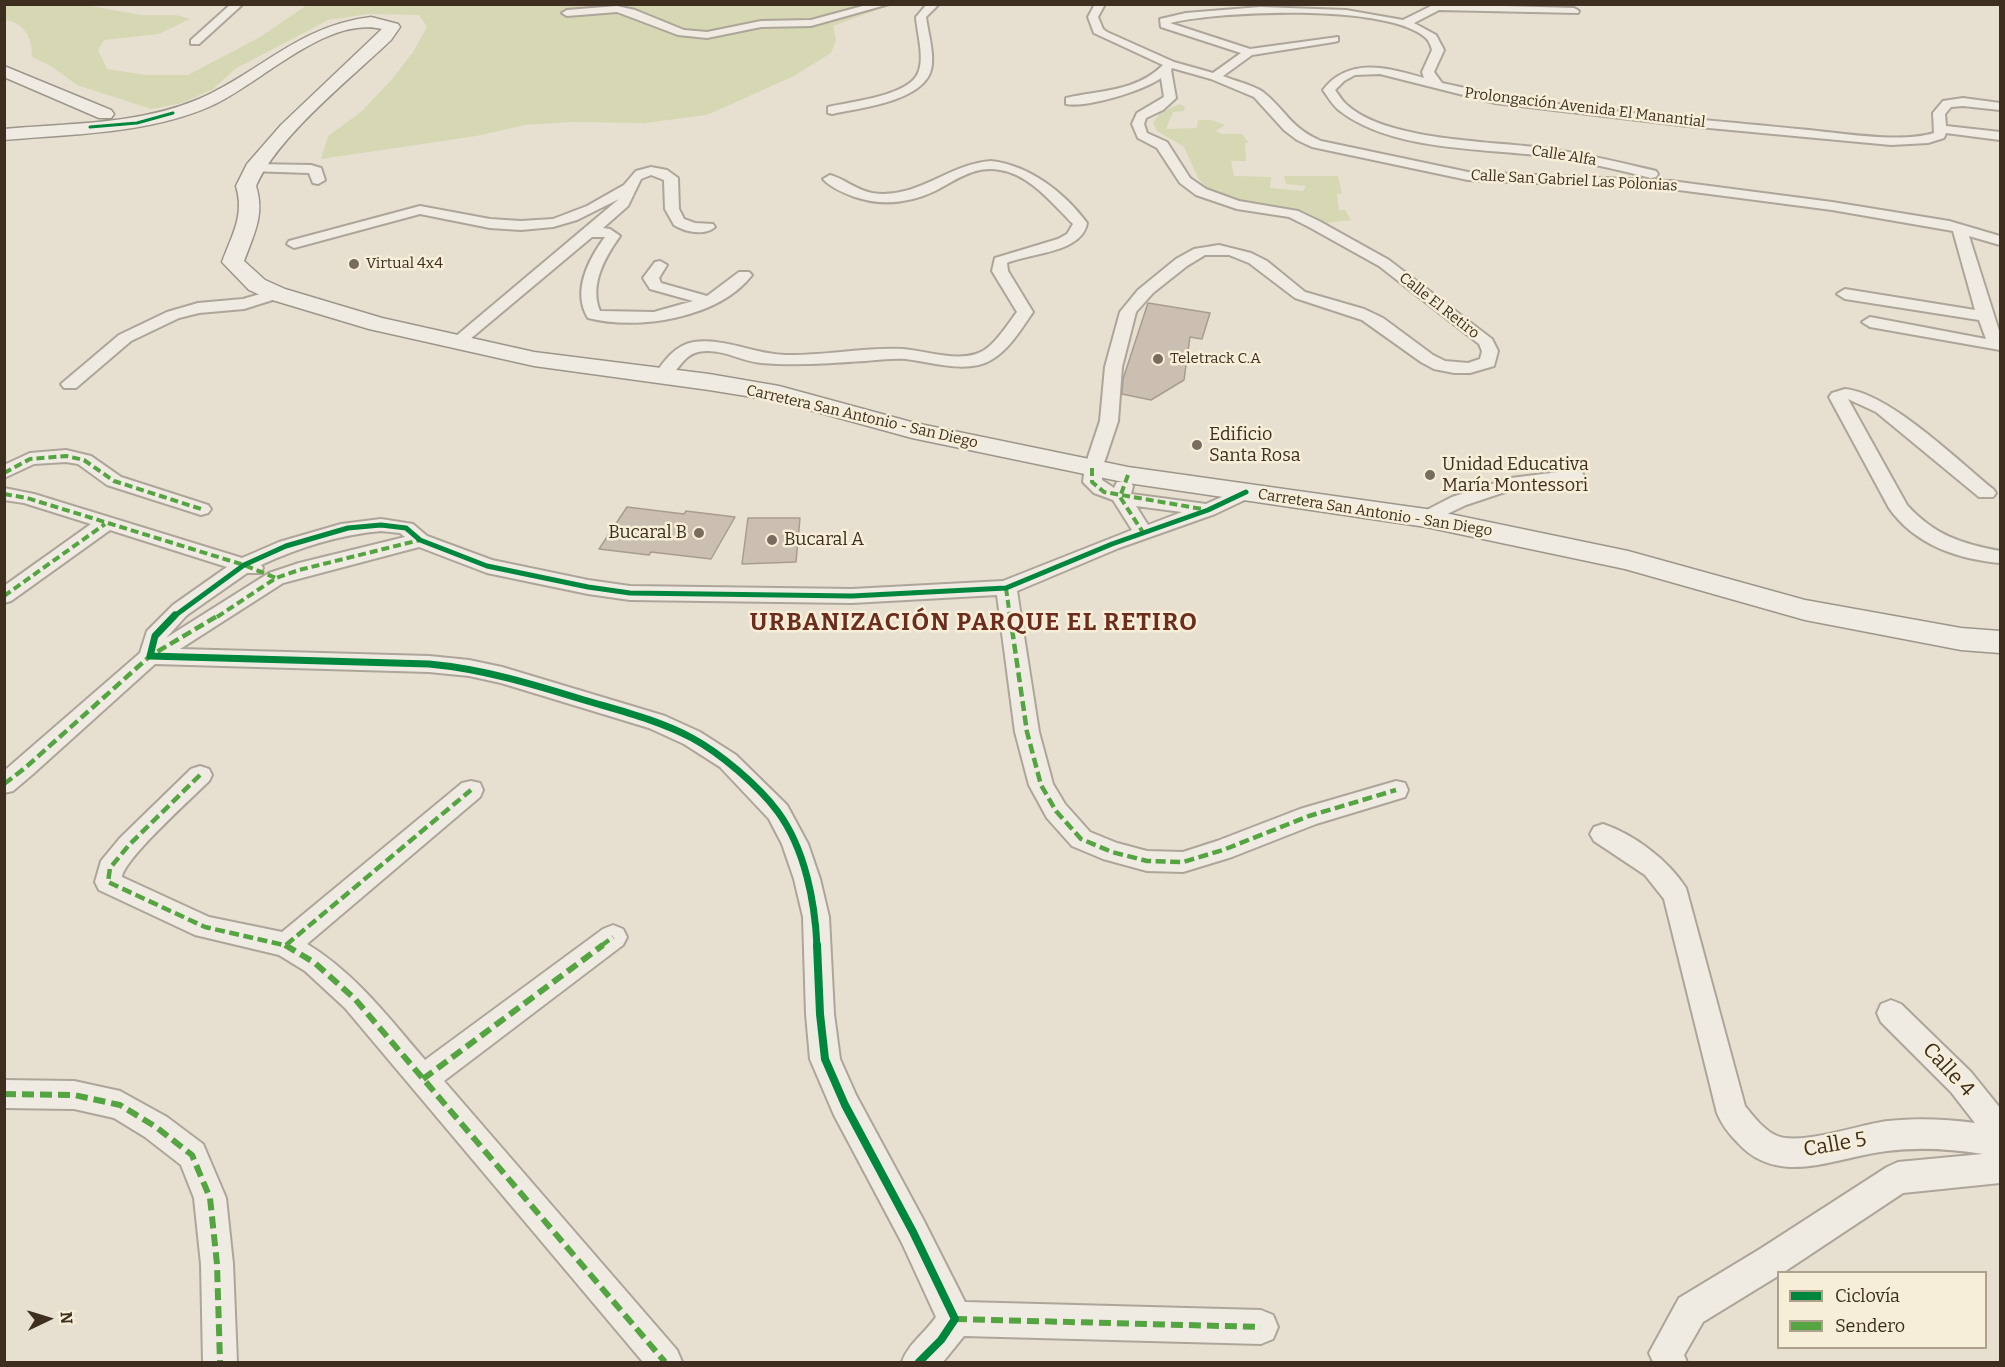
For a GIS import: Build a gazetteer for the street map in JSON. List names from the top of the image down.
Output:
{
  "streets": {
    "street": [
      "Prolongación Avenida El Manantial",
      "Calle Alfa",
      "Calle San Gabriel Las Polonias",
      "Calle El Retiro",
      "Carretera San Antonio - San Diego",
      "Calle 4",
      "Calle 5"
    ]
  },
  "crossings": [
    ["Prolongación Avenida El Manantial", "Calle Alfa"],
    ["Calle San Gabriel Las Polonias", "Calle El Retiro"],
    ["Calle El Retiro", "Carretera San Antonio - San Diego"]
  ],
  "districts": ["URBANIZACIÓN PARQUE EL RETIRO"],
  "places": [
    "Virtual 4x4",
    "Teletrack C.A",
    "Edificio Santa Rosa",
    "Unidad Educativa María Montessori",
    "Bucaral B",
    "Bucaral A"
  ],
  "legend": ["Ciclovía", "Sendero"],
  "north": "right"
}
